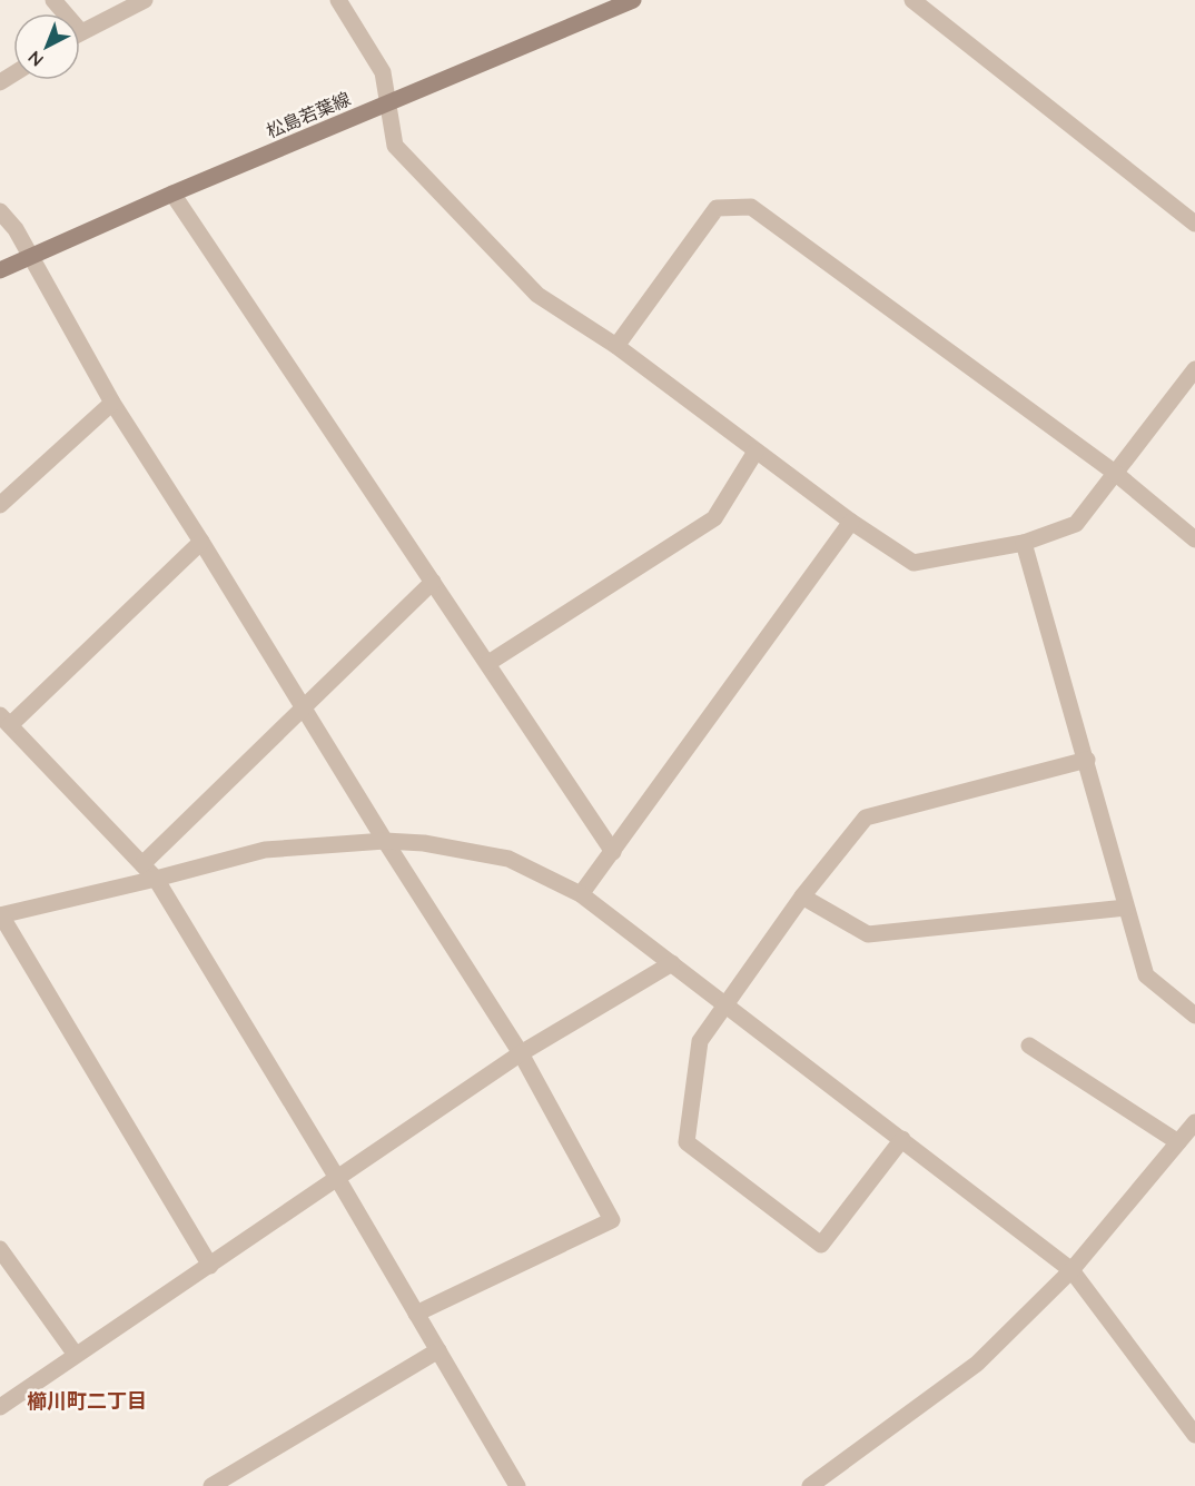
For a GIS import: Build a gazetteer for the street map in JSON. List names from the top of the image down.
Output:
{
  "streets": {
    "main road": ["松島若葉線"]
  },
  "districts": ["櫛川町二丁目"],
  "north": "bottom left"
}
